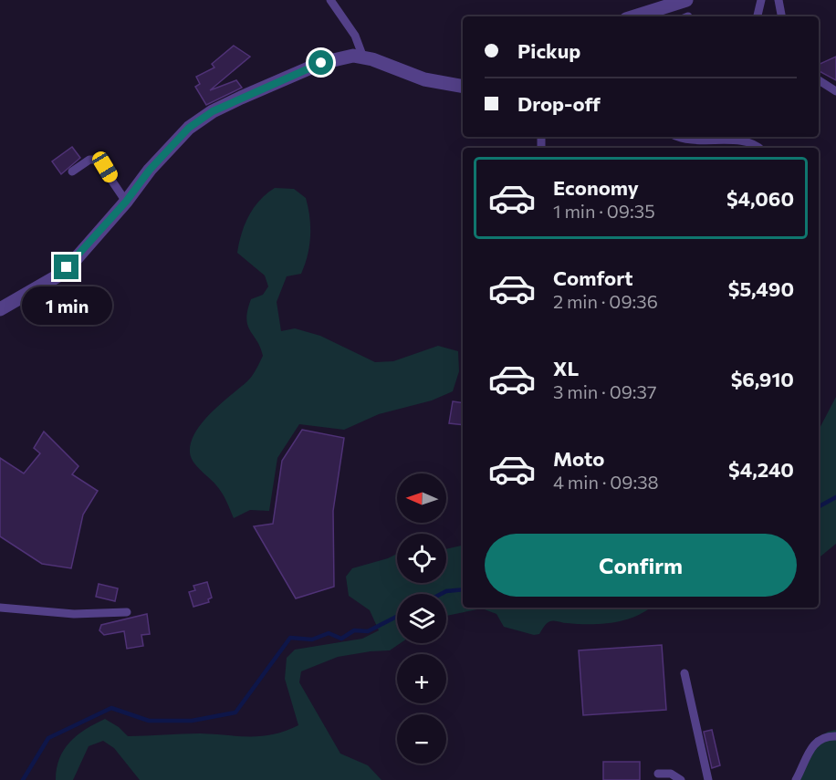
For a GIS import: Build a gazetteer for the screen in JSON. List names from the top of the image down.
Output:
{
  "north": "left",
  "page": {
    "banner": ["Pickup", "Drop-off"],
    "list": [
      {
        "name": "Economy",
        "note": "1 min · 09:35",
        "value": "$4,060"
      },
      {
        "name": "Comfort",
        "note": "2 min · 09:36",
        "value": "$5,490"
      },
      {
        "name": "XL",
        "note": "3 min · 09:37",
        "value": "$6,910"
      },
      {
        "name": "Moto",
        "note": "4 min · 09:38",
        "value": "$4,240"
      }
    ],
    "bubble": "1 min",
    "map_buttons": ["+", "−"],
    "buttons": "Confirm"
  }
}
